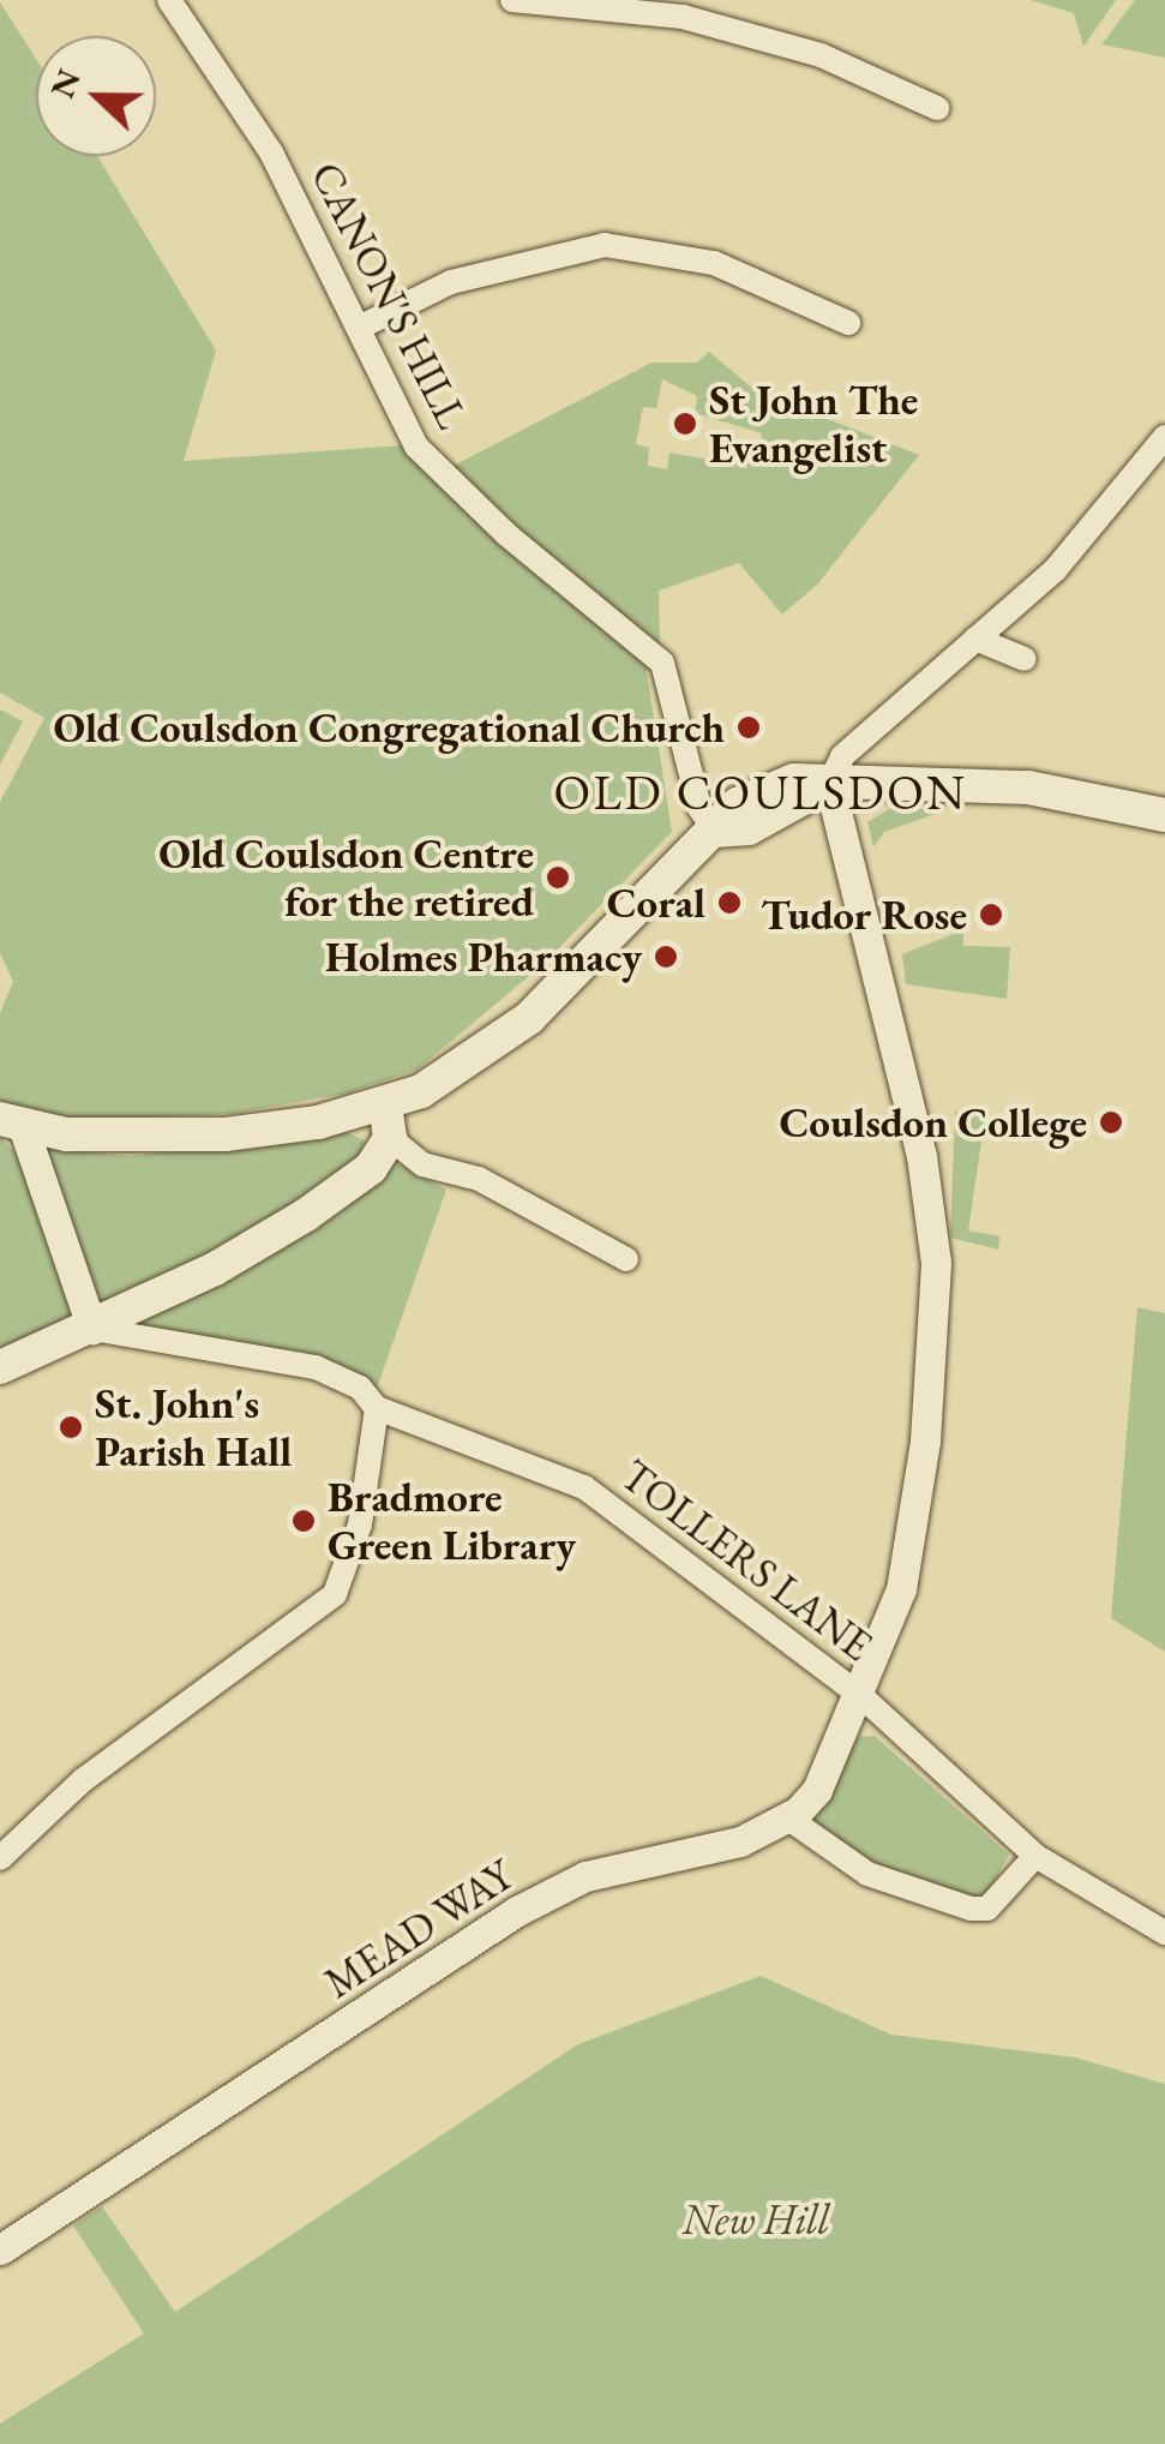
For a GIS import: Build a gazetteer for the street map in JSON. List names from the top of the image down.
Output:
{
  "streets": {
    "street": ["CANON'S HILL", "TOLLERS LANE", "MEAD WAY"]
  },
  "crossings": [
    ["TOLLERS LANE", "MEAD WAY"]
  ],
  "districts": ["OLD COULSDON"],
  "parks": ["New Hill"],
  "places": [
    "St John The Evangelist",
    "Old Coulsdon Congregational Church",
    "Old Coulsdon Centre for the retired",
    "Coral",
    "Tudor Rose",
    "Holmes Pharmacy",
    "Coulsdon College",
    "St. John's Parish Hall",
    "Bradmore Green Library"
  ],
  "north": "left"
}
